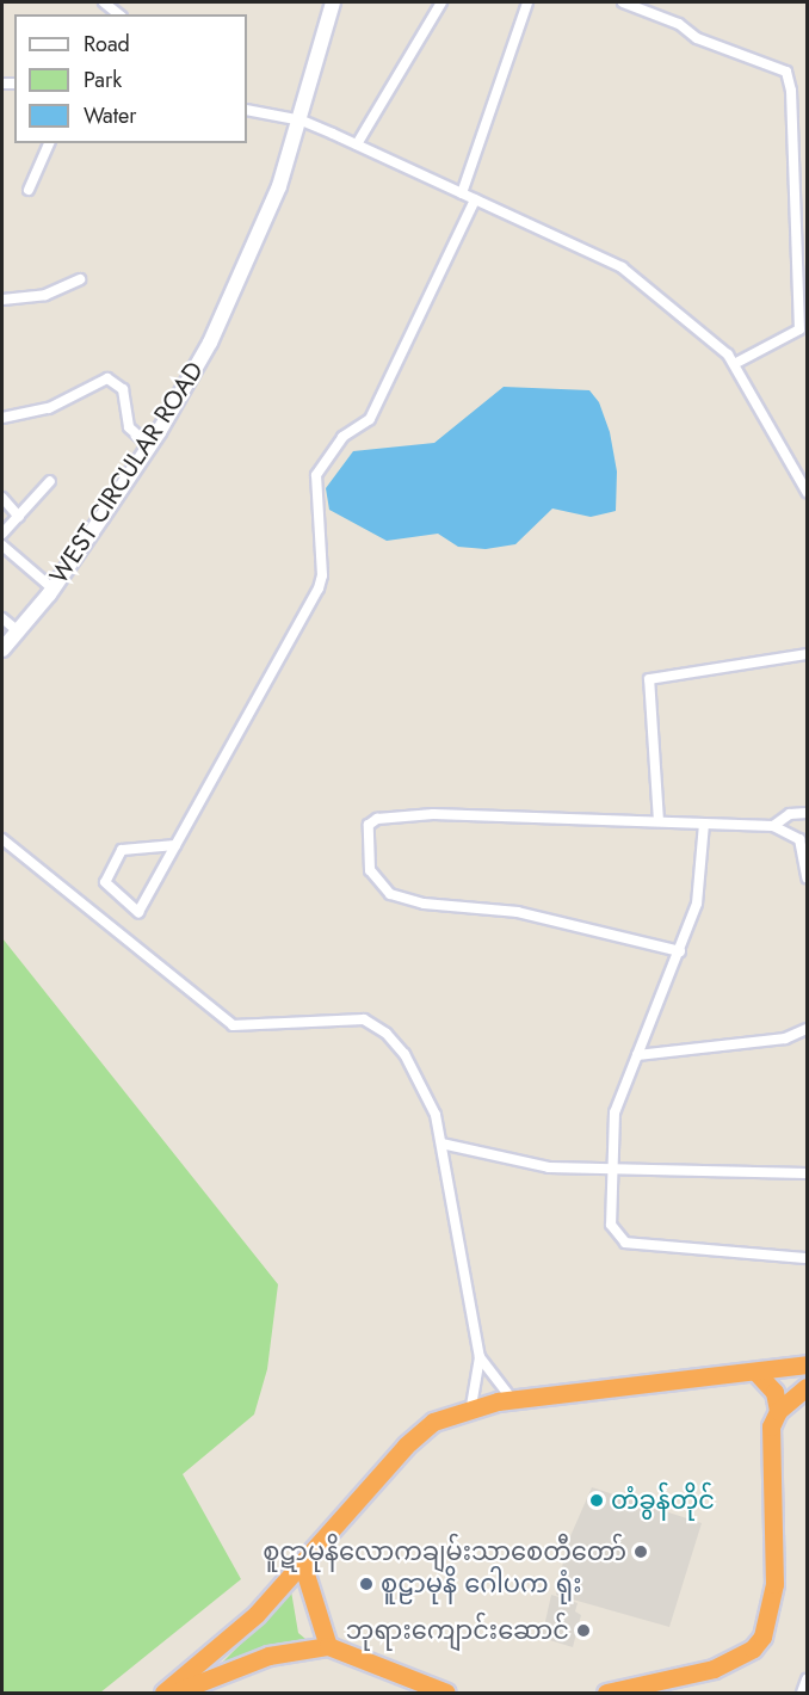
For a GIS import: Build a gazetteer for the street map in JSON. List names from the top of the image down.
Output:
{
  "streets": {
    "street": ["WEST CIRCULAR ROAD"]
  },
  "places": [
    "တံခွန်တိုင်",
    "စူဋာမုနိလောကချမ်းသာစေတီတော်",
    "စူဠာမုနိ ဂေါပက ရုံး",
    "ဘုရားကျောင်းဆောင်"
  ],
  "legend": ["Road", "Park", "Water"]
}
